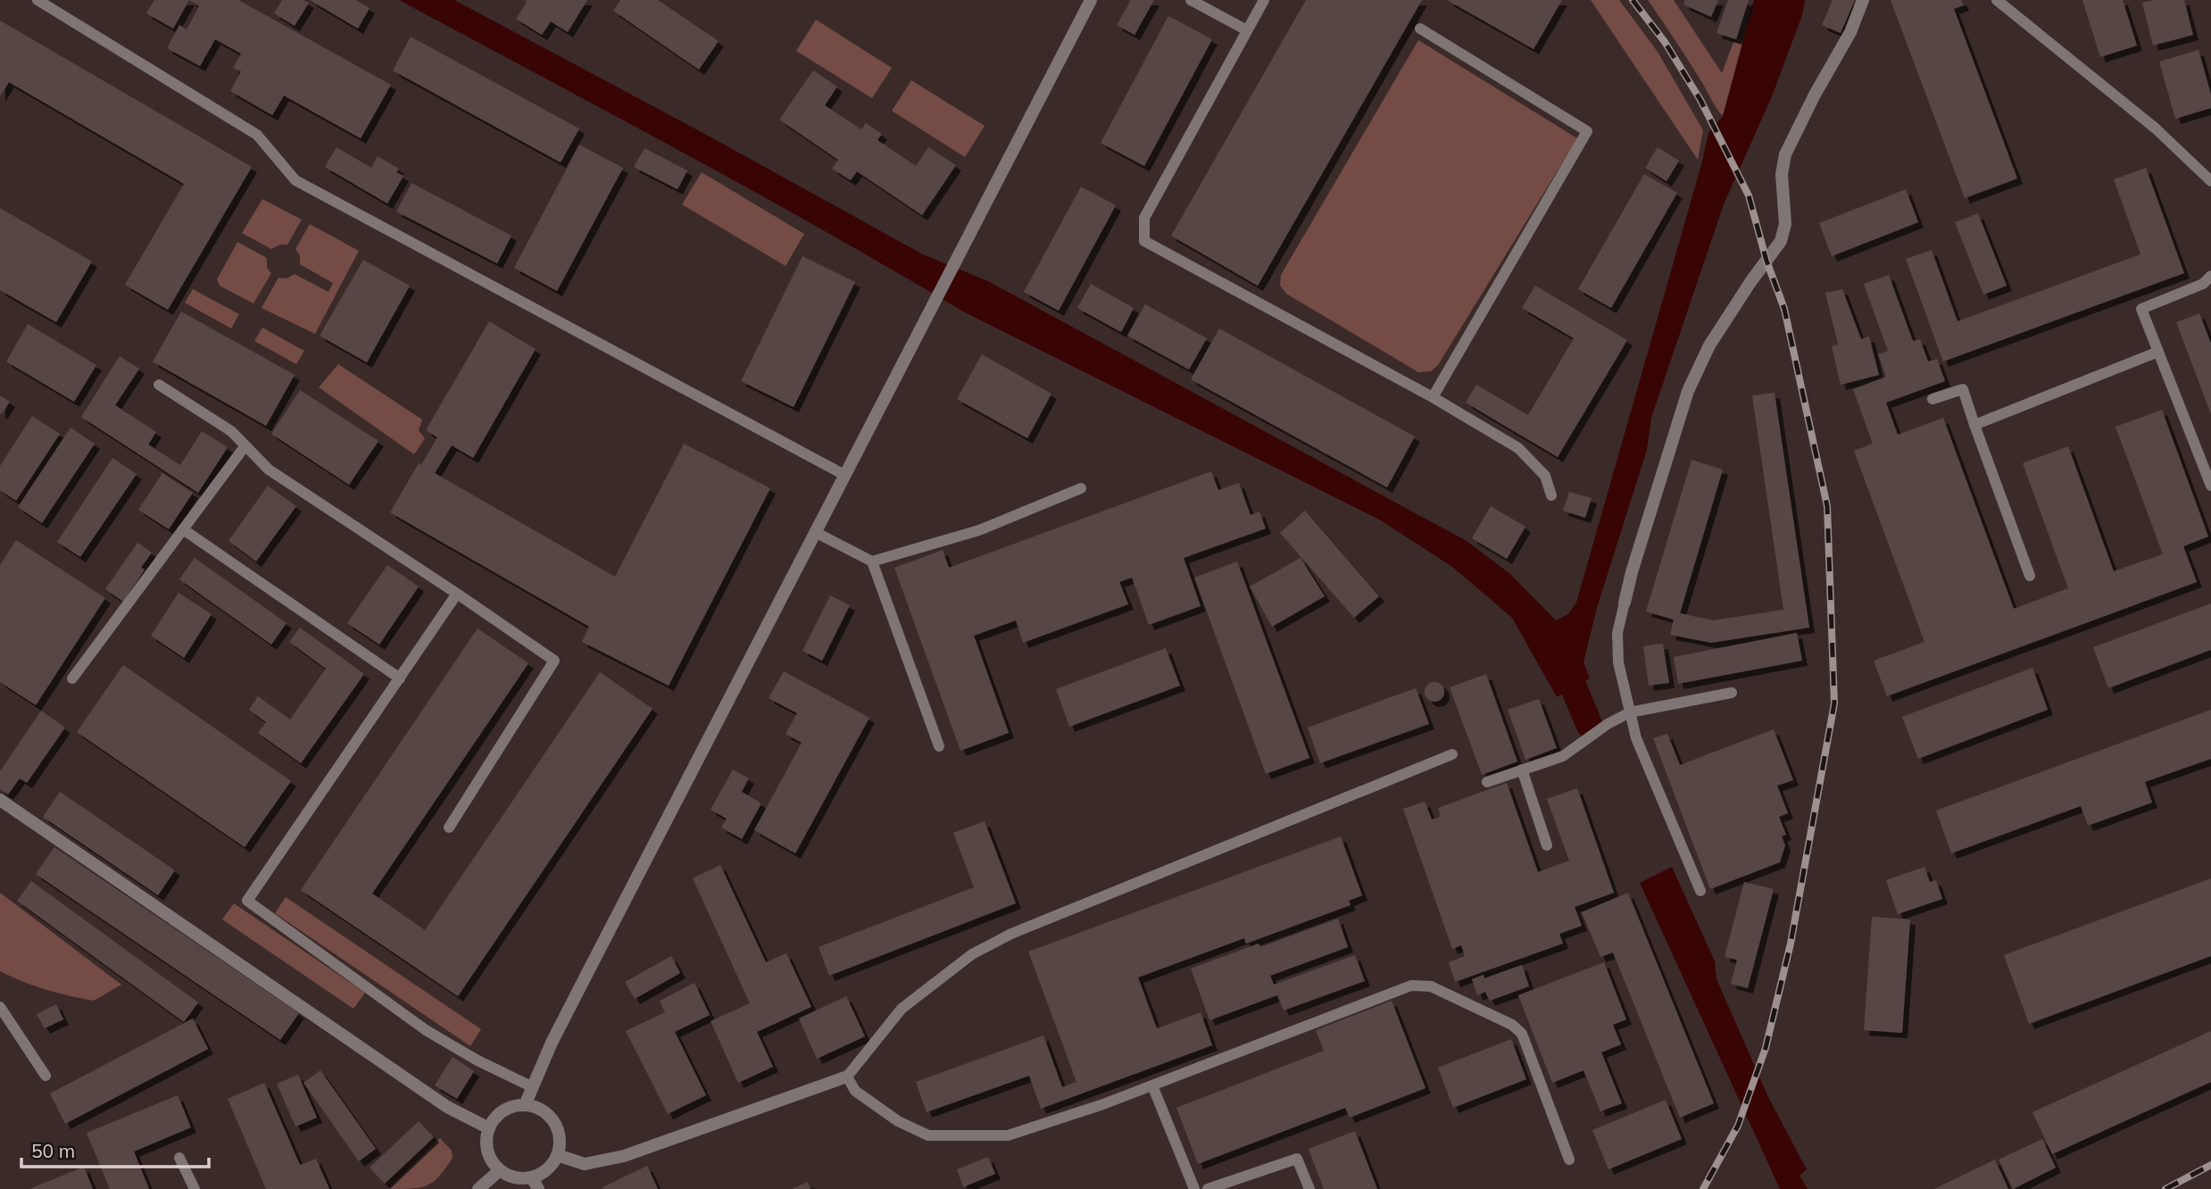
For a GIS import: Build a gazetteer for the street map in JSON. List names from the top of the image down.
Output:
{
  "scale_bar": "50 m"
}
